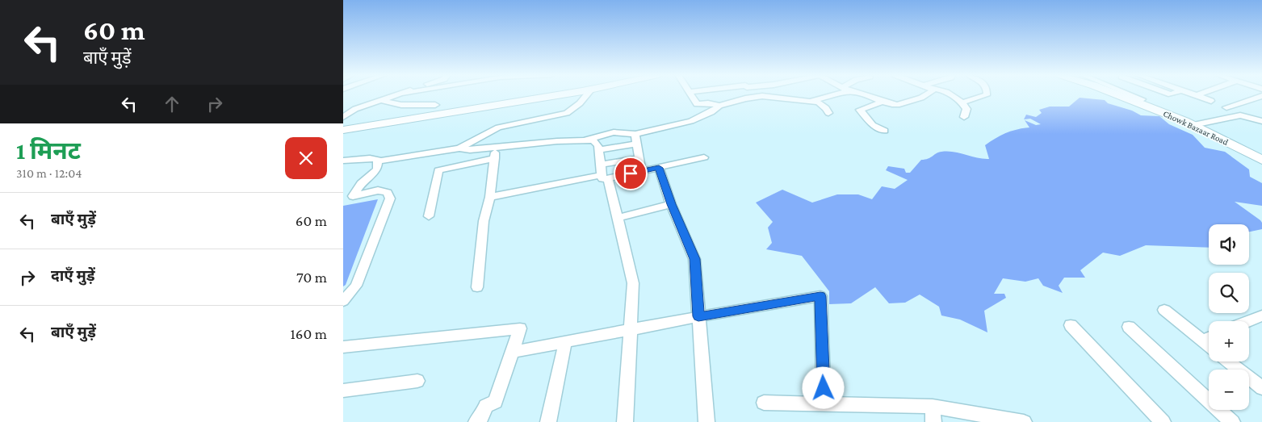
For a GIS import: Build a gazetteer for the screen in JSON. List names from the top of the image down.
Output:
{
  "streets": {
    "street": ["Chowk Bazaar Road"]
  },
  "page": {
    "turn": ["60 m", "बाएँ मुड़ें"],
    "heading": ["1 मिनट", "310 m · 12:04"],
    "list": [
      {
        "name": "बाएँ मुड़ें",
        "value": "60 m"
      },
      {
        "name": "दाएँ मुड़ें",
        "value": "70 m"
      },
      {
        "name": "बाएँ मुड़ें",
        "value": "160 m"
      }
    ],
    "map_buttons": ["+", "−"]
  }
}
